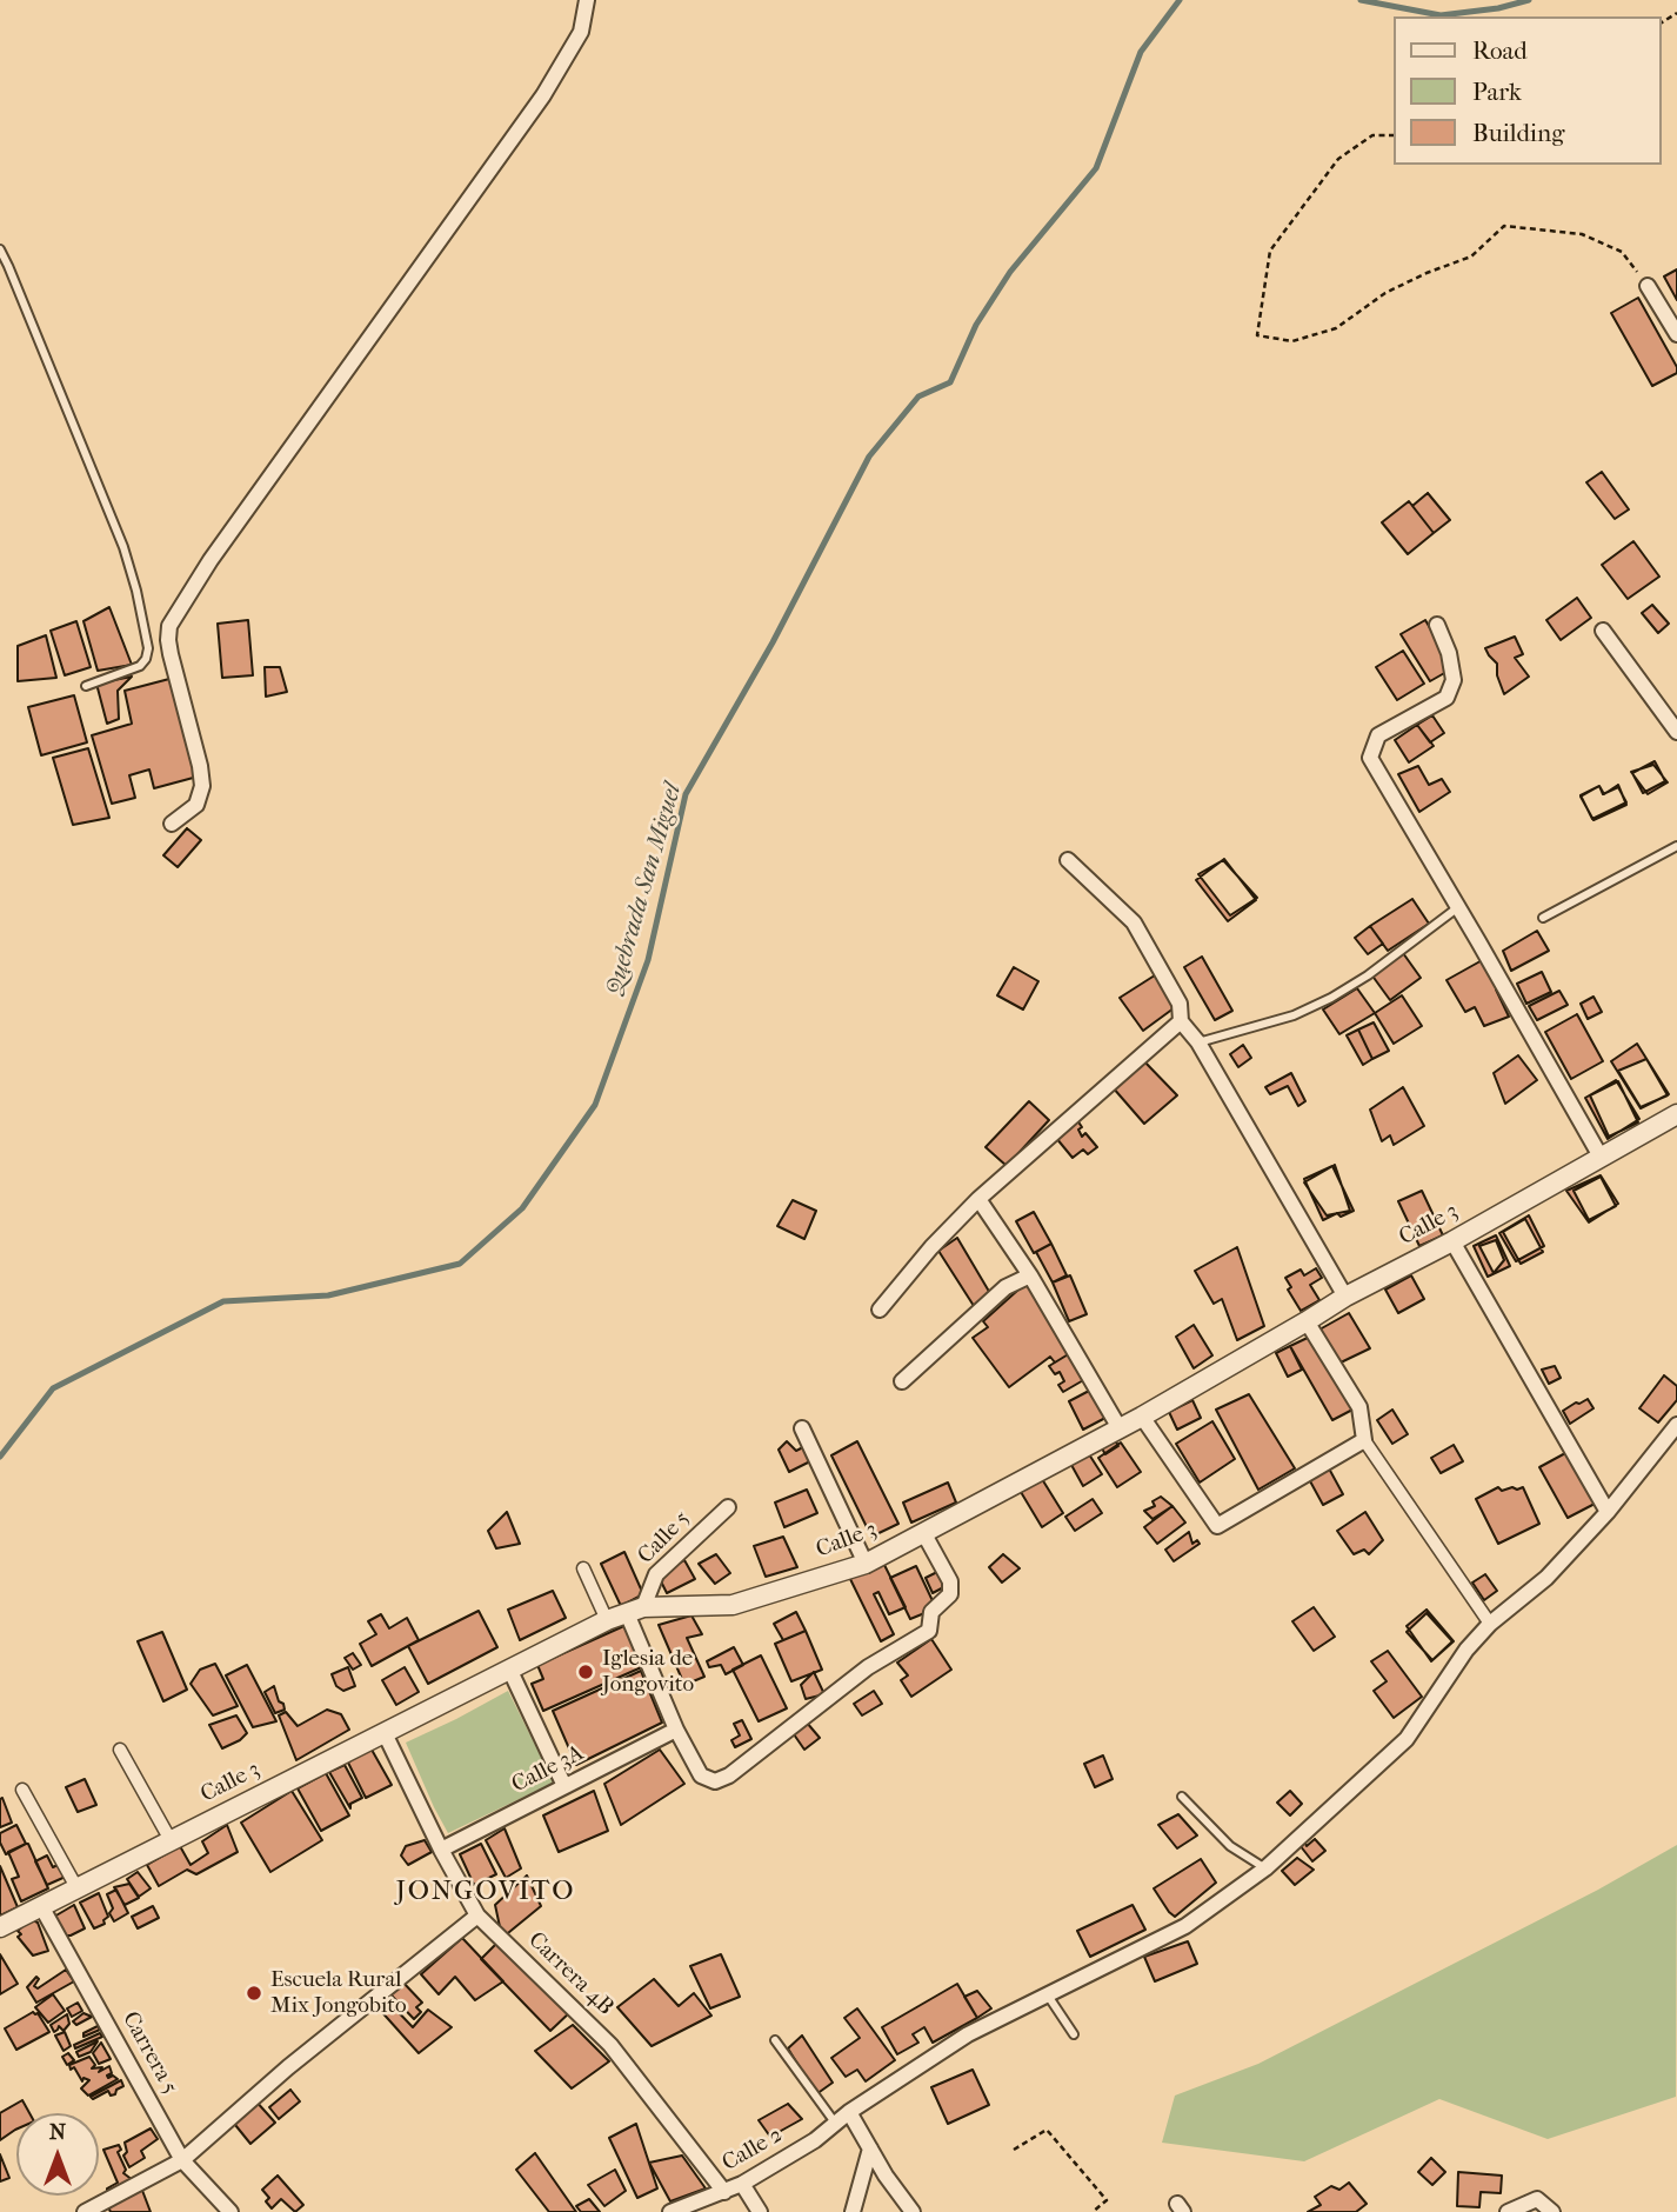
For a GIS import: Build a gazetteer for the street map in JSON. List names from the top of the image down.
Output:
{
  "streets": {
    "street": [
      "Calle 3",
      "Calle 5",
      "Calle 3A",
      "Carrera 4B",
      "Carrera 5",
      "Calle 2"
    ]
  },
  "crossings": [
    ["Calle 3", "Calle 5"],
    ["Calle 3", "Carrera 4B"],
    ["Calle 3", "Carrera 5"],
    ["Calle 3A", "Carrera 4B"],
    ["Carrera 4B", "Calle 2"]
  ],
  "districts": ["JONGOVITO"],
  "water": ["Quebrada San Miguel"],
  "places": ["Iglesia de Jongovito", "Escuela Rural Mix Jongobito"],
  "legend": ["Road", "Park", "Building"],
  "north": "top"
}
